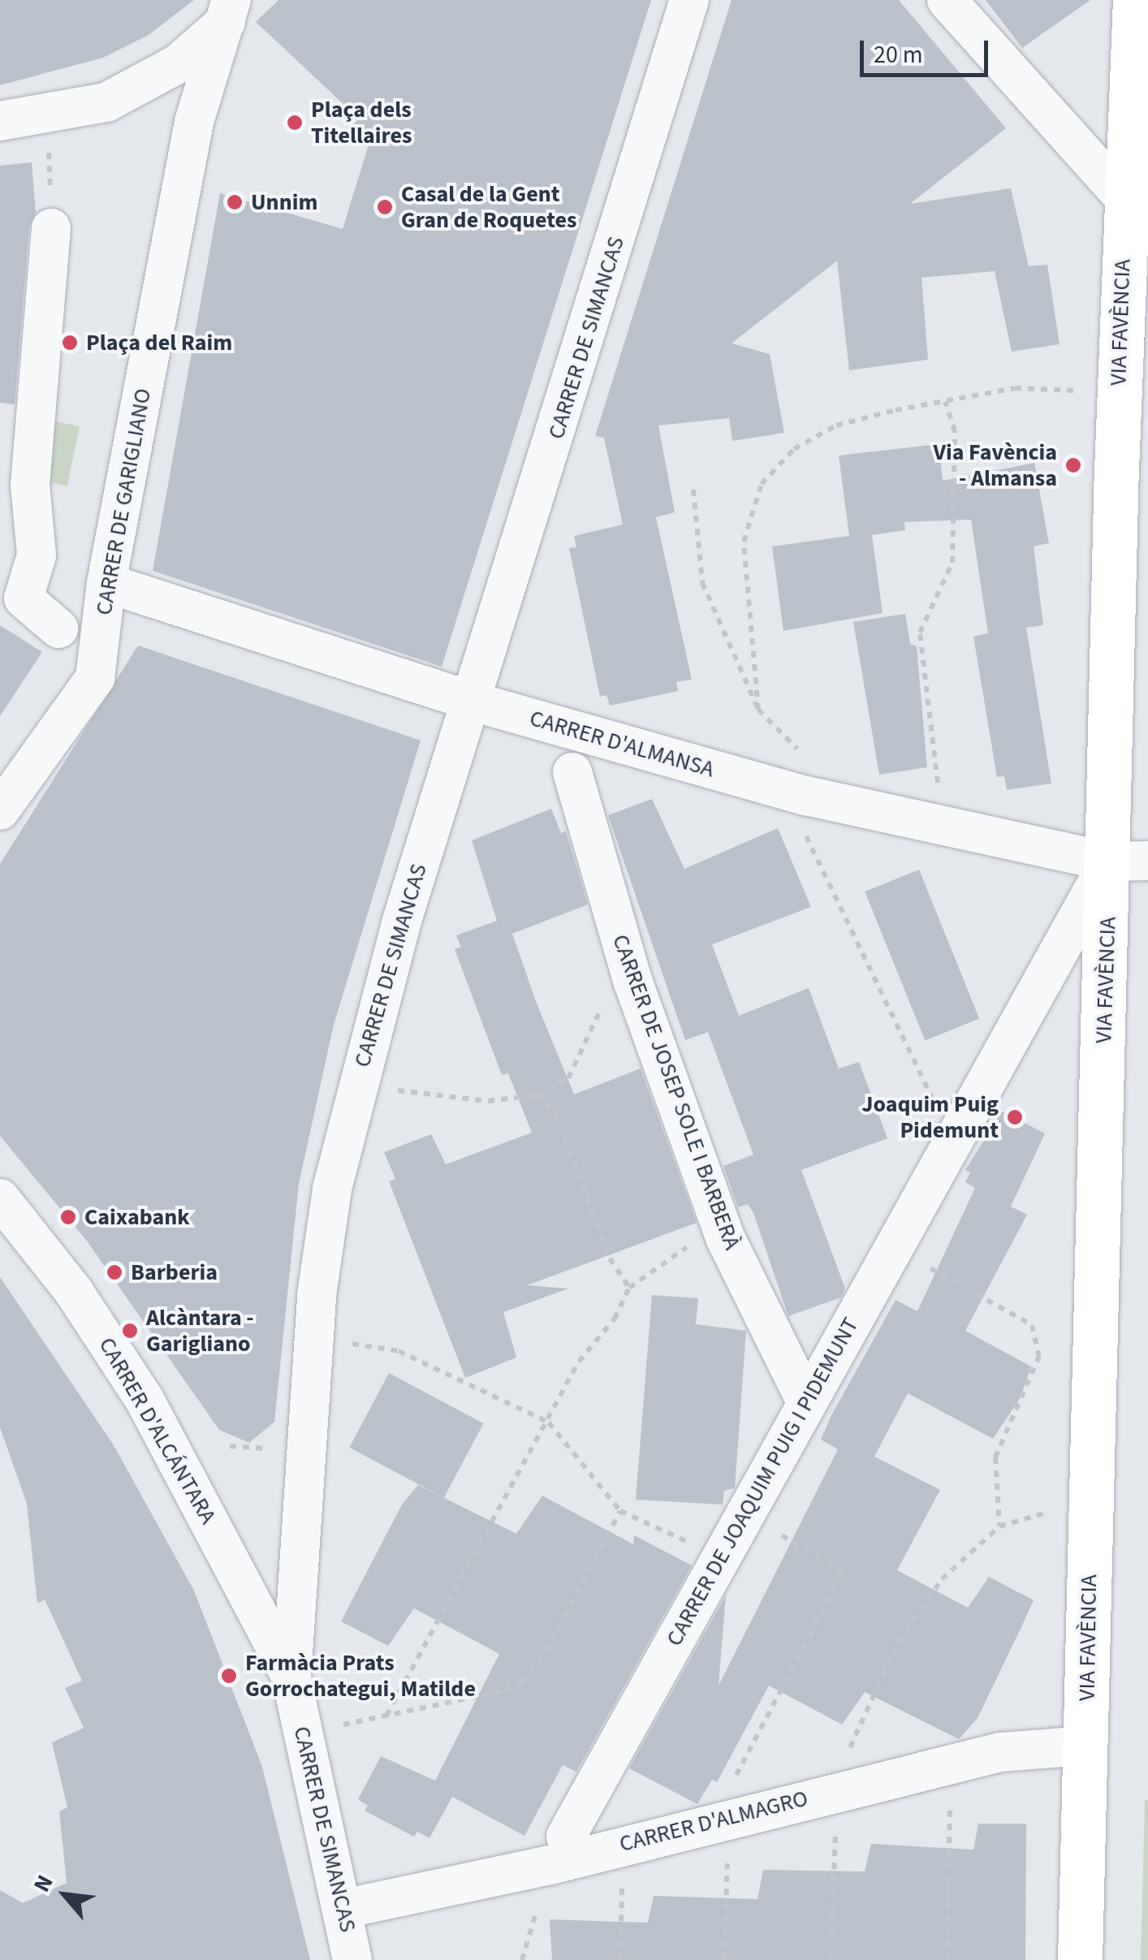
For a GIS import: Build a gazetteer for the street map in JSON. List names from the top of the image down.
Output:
{
  "streets": {
    "street": [
      "VIA FAVÈNCIA",
      "CARRER DE SIMANCAS",
      "CARRER DE GARIGLIANO",
      "CARRER D'ALMANSA",
      "CARRER DE JOSEP SOLE I BARBERÀ",
      "CARRER D'ALCÁNTARA",
      "CARRER DE JOAQUIM PUIG I PIDEMUNT",
      "CARRER D'ALMAGRO"
    ]
  },
  "crossings": [
    ["VIA FAVÈNCIA", "CARRER D'ALMANSA"],
    ["VIA FAVÈNCIA", "CARRER DE JOAQUIM PUIG I PIDEMUNT"],
    ["VIA FAVÈNCIA", "CARRER D'ALMAGRO"],
    ["CARRER DE SIMANCAS", "CARRER D'ALMANSA"],
    ["CARRER DE SIMANCAS", "CARRER DE JOSEP SOLE I BARBERÀ"],
    ["CARRER DE SIMANCAS", "CARRER D'ALCÁNTARA"],
    ["CARRER DE SIMANCAS", "CARRER D'ALMAGRO"],
    ["CARRER DE GARIGLIANO", "CARRER D'ALMANSA"],
    ["CARRER D'ALMANSA", "CARRER DE JOAQUIM PUIG I PIDEMUNT"],
    ["CARRER DE JOSEP SOLE I BARBERÀ", "CARRER DE JOAQUIM PUIG I PIDEMUNT"],
    ["CARRER DE JOAQUIM PUIG I PIDEMUNT", "CARRER D'ALMAGRO"]
  ],
  "places": [
    "Plaça dels Titellaires",
    "Unnim",
    "Casal de la Gent Gran de Roquetes",
    "Plaça del Raim",
    "Via Favència - Almansa",
    "Joaquim Puig Pidemunt",
    "Caixabank",
    "Barberia",
    "Alcàntara - Garigliano",
    "Farmàcia Prats Gorrochategui, Matilde"
  ],
  "scale_bar": "20 m",
  "north": "top left"
}
